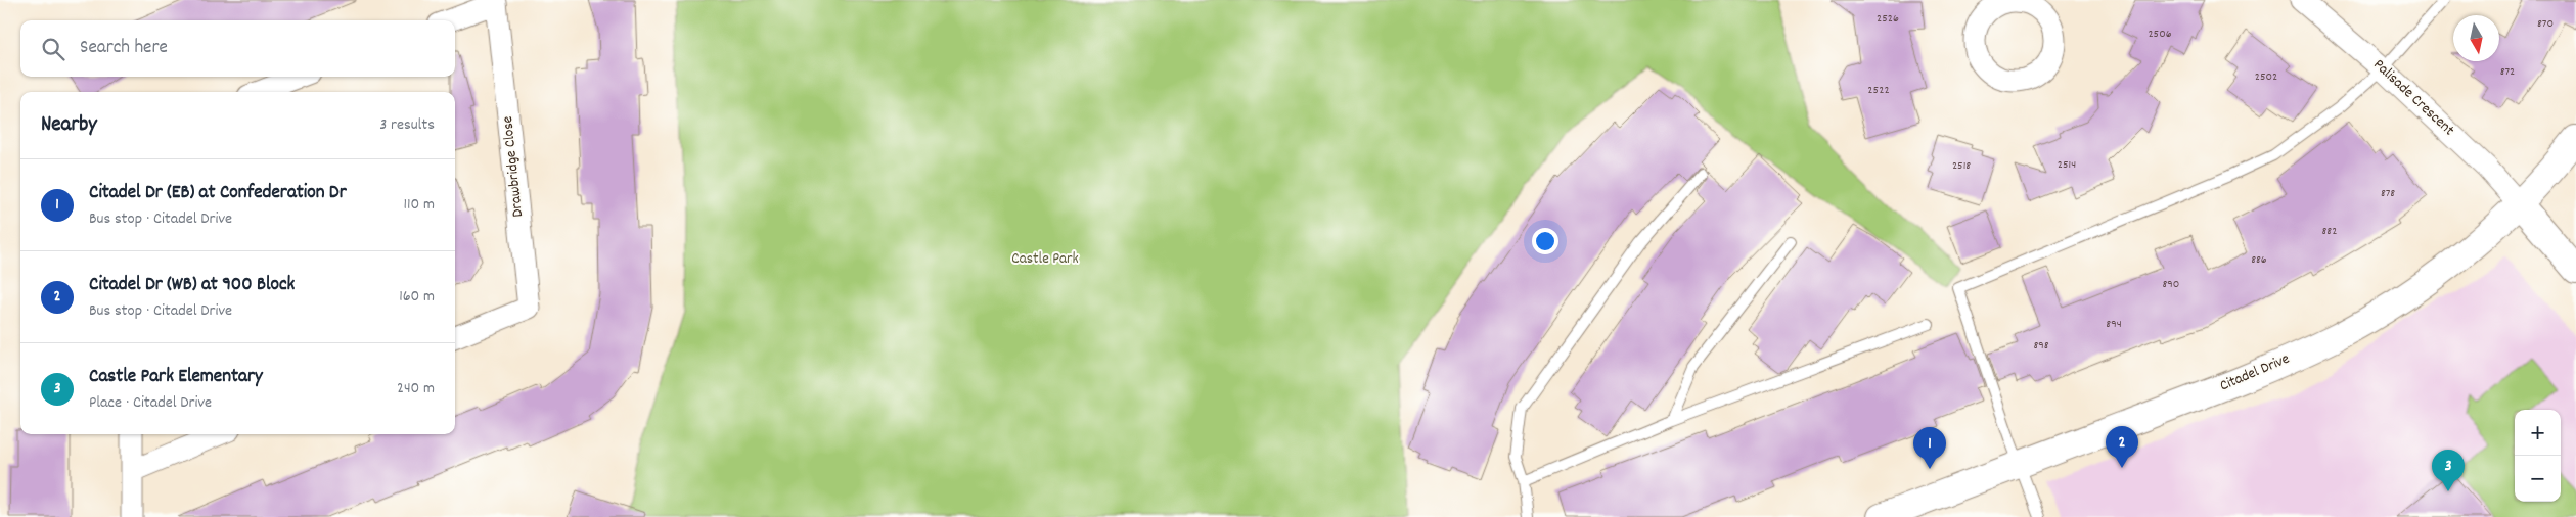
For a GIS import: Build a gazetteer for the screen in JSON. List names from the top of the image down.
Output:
{
  "streets": {
    "street": ["Palisade Crescent", "Drawbridge Close", "Citadel Drive"]
  },
  "crossings": [
    ["Palisade Crescent", "Citadel Drive"]
  ],
  "parks": ["Castle Park"],
  "house_numbers": [
    "2526",
    "870",
    "2506",
    "872",
    "2502",
    "2522",
    "2514",
    "2518",
    "878",
    "882",
    "886",
    "890",
    "894",
    "898"
  ],
  "north": "bottom",
  "page": {
    "search": "Search here",
    "heading": ["Nearby", "3 results"],
    "list": [
      {
        "mark": "1",
        "name": "Citadel Dr (EB) at Confederation Dr",
        "note": "Bus stop · Citadel Drive",
        "value": "110 m"
      },
      {
        "mark": "2",
        "name": "Citadel Dr (WB) at 900 Block",
        "note": "Bus stop · Citadel Drive",
        "value": "160 m"
      },
      {
        "mark": "3",
        "name": "Castle Park Elementary",
        "note": "Place · Citadel Drive",
        "value": "240 m"
      }
    ],
    "map_buttons": ["+", "−"],
    "pins": ["2", "1", "3"]
  }
}
